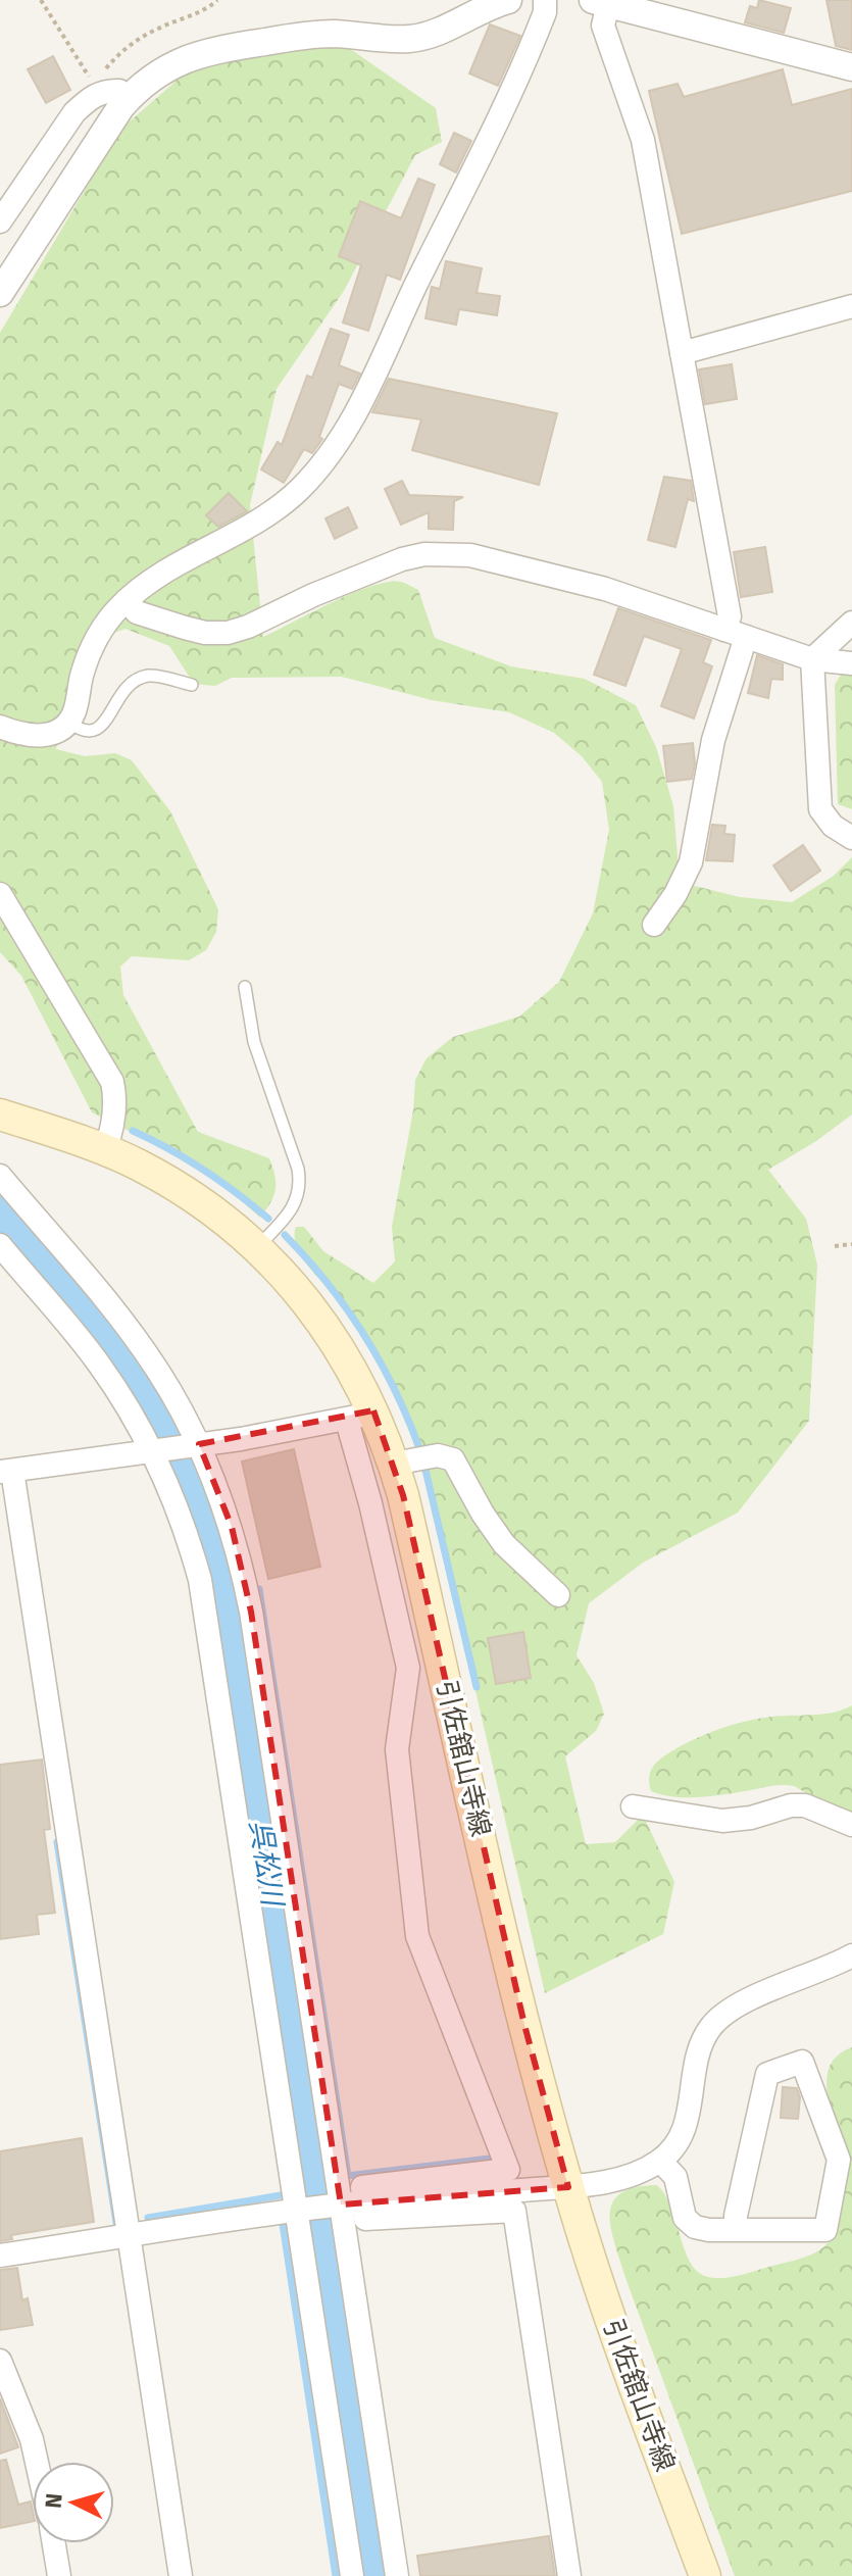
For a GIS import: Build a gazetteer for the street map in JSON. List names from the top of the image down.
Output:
{
  "streets": {
    "main road": ["引佐舘山寺線"]
  },
  "water": ["呉松川"],
  "north": "left"
}
